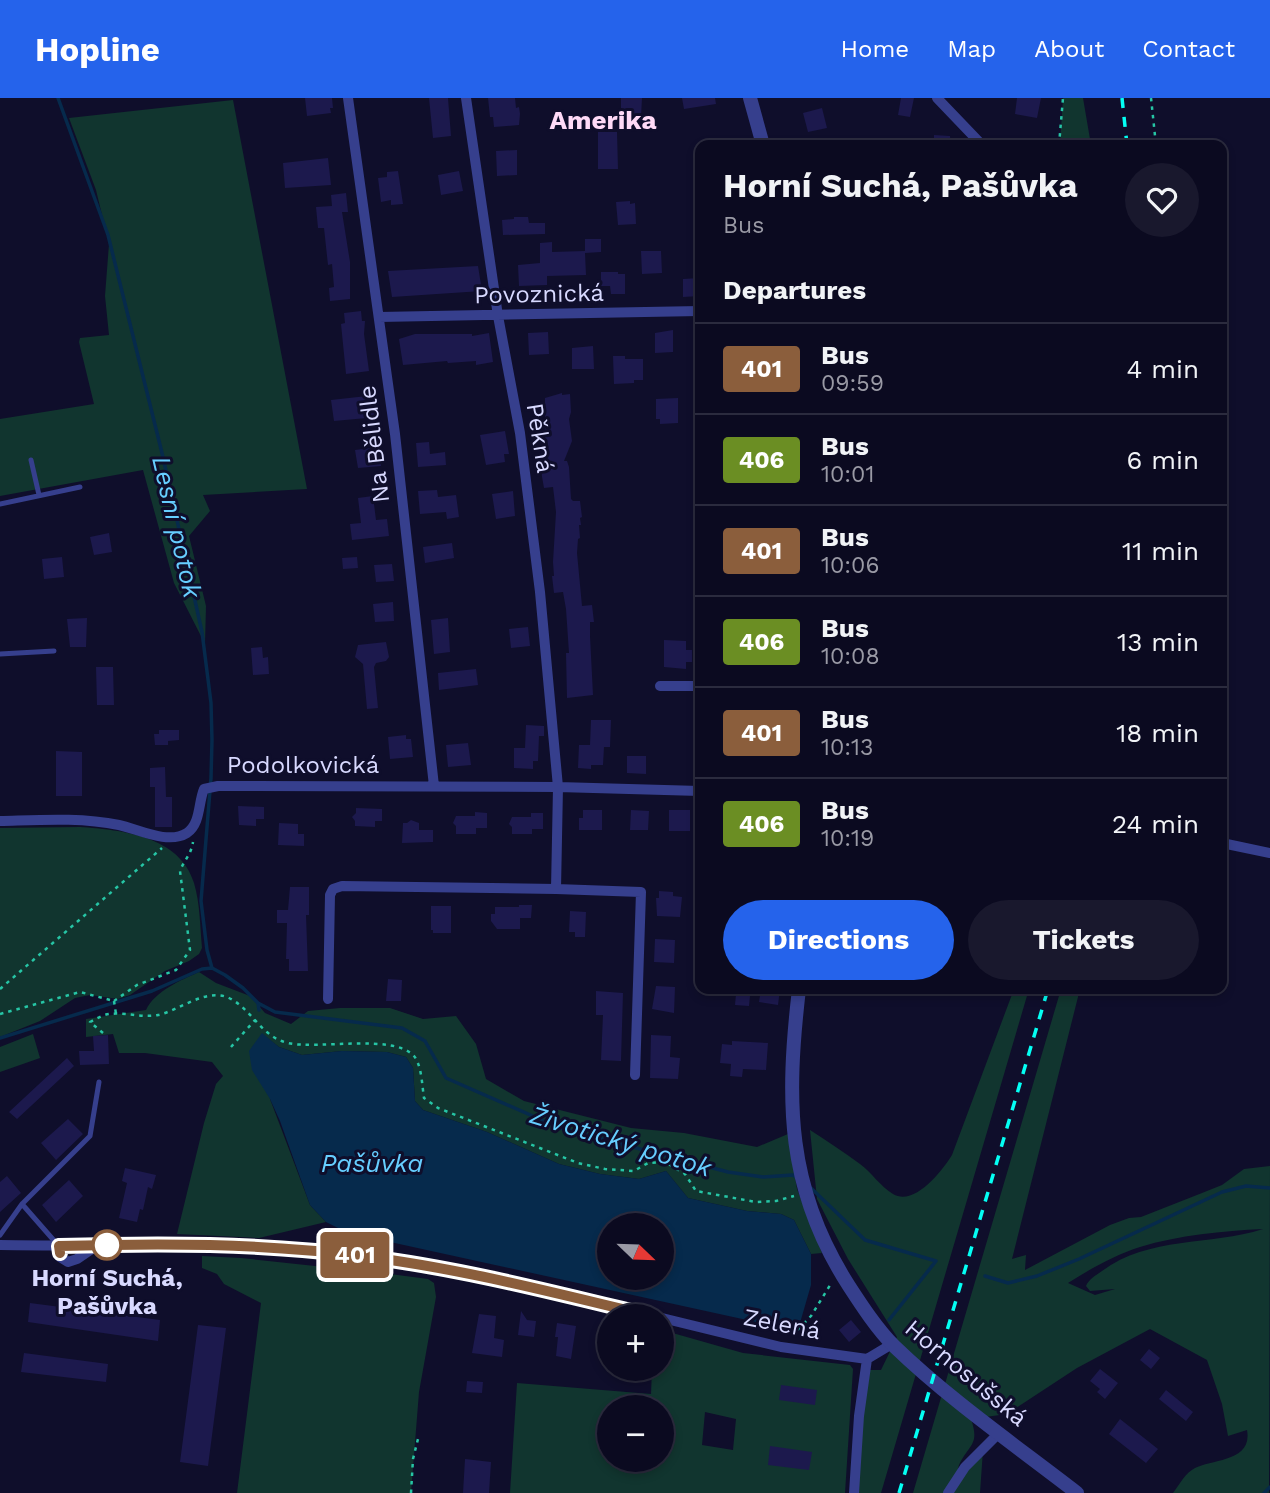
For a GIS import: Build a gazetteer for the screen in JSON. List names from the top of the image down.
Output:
{
  "streets": {
    "street": [
      "Povoznická",
      "Pěkná",
      "Na Bělidle",
      "Podolkovická",
      "Zelená",
      "Hornosušská"
    ]
  },
  "crossings": [
    ["Povoznická", "Pěkná"],
    ["Povoznická", "Na Bělidle"],
    ["Pěkná", "Podolkovická"],
    ["Na Bělidle", "Podolkovická"]
  ],
  "districts": ["Amerika"],
  "water": ["Lesní potok", "Životický potok", "Pašůvka"],
  "places": ["Horní Suchá, Pašůvka"],
  "lines": ["bus line 401"],
  "north": "bottom right",
  "page": {
    "header": "Hopline",
    "nav": [
      "Home",
      "Map",
      "About",
      "Contact"
    ],
    "on_map": "401",
    "heading": [
      ["Horní Suchá, Pašůvka", "Bus"],
      "Departures"
    ],
    "list": [
      {
        "mark": "401",
        "name": "Bus",
        "note": "09:59",
        "value": "4 min"
      },
      {
        "mark": "406",
        "name": "Bus",
        "note": "10:01",
        "value": "6 min"
      },
      {
        "mark": "401",
        "name": "Bus",
        "note": "10:06",
        "value": "11 min"
      },
      {
        "mark": "406",
        "name": "Bus",
        "note": "10:08",
        "value": "13 min"
      },
      {
        "mark": "401",
        "name": "Bus",
        "note": "10:13",
        "value": "18 min"
      },
      {
        "mark": "406",
        "name": "Bus",
        "note": "10:19",
        "value": "24 min"
      }
    ],
    "buttons": ["Directions", "Tickets"],
    "map_buttons": ["+", "−"]
  }
}
